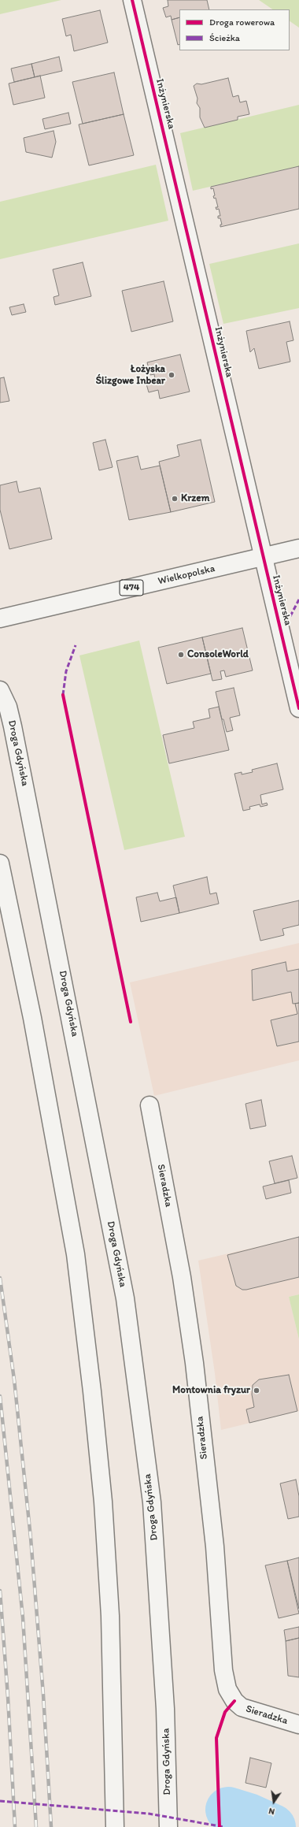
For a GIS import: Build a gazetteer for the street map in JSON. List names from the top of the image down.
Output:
{
  "streets": {
    "main road": [
      "Inżynierska",
      "Wielkopolska",
      "474",
      "Droga Gdyńska",
      "Sieradzka"
    ]
  },
  "crossings": [
    ["Inżynierska", "Wielkopolska"]
  ],
  "places": [
    "Łożyska Ślizgowe Inbear",
    "Krzem",
    "ConsoleWorld",
    "Montownia fryzur"
  ],
  "legend": ["Droga rowerowa", "Ścieżka"],
  "north": "bottom"
}
